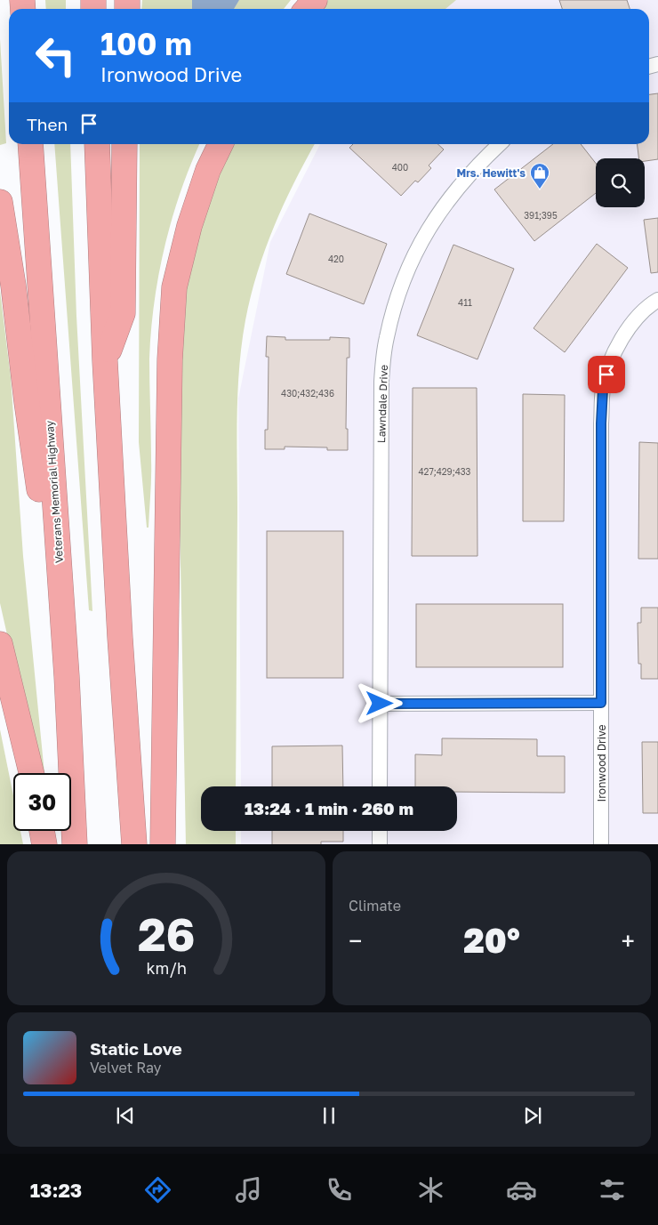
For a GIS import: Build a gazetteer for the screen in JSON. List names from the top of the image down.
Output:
{
  "streets": {
    "highway": ["Veterans Memorial Highway"],
    "street": ["Lawndale Drive", "Ironwood Drive"]
  },
  "places": {
    "shop": ["Mrs. Hewitt's"]
  },
  "house_numbers": [
    "400",
    "391;395",
    "420",
    "411",
    "430;432;436",
    "427;429;433"
  ],
  "page": {
    "turn": ["100 m", "Ironwood Drive"],
    "then": "Then",
    "limit": "30",
    "trip": "13:24 · 1 min · 260 m",
    "tile": "Climate",
    "heat": ["−", "20°", "+"],
    "song": ["Static Love", "Velvet Ray"],
    "tabs": "13:23",
    "gauge": ["26", "km/h"]
  }
}
